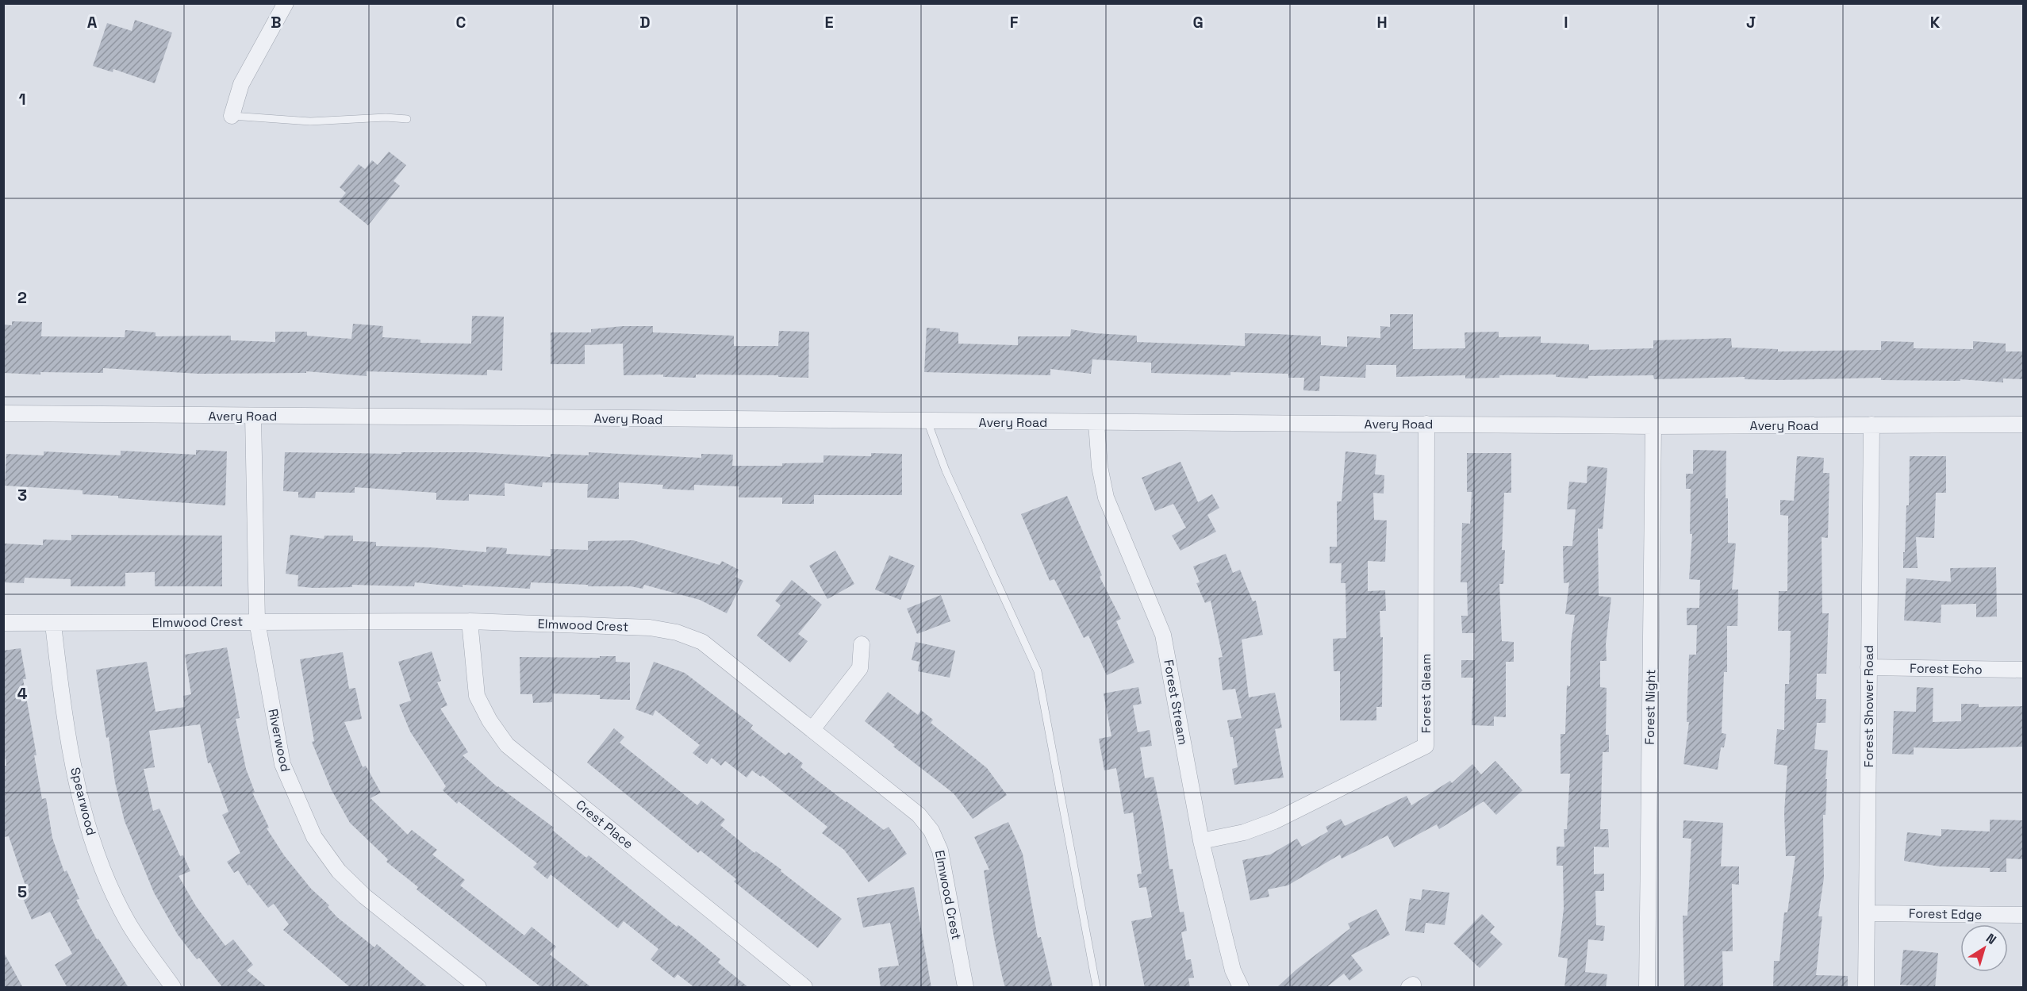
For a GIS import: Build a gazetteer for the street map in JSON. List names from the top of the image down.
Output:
{
  "streets": {
    "street": [
      "Avery Road",
      "Elmwood Crest",
      "Forest Echo",
      "Forest Gleam",
      "Forest Stream",
      "Forest Shower Road",
      "Forest Night",
      "Riverwood",
      "Spearwood",
      "Crest Place",
      "Forest Edge"
    ]
  },
  "crossings": [
    ["Avery Road", "Forest Gleam"],
    ["Avery Road", "Forest Stream"],
    ["Avery Road", "Forest Shower Road"],
    ["Avery Road", "Forest Night"],
    ["Avery Road", "Riverwood"],
    ["Elmwood Crest", "Riverwood"],
    ["Elmwood Crest", "Spearwood"],
    ["Elmwood Crest", "Crest Place"],
    ["Forest Echo", "Forest Shower Road"],
    ["Forest Gleam", "Forest Stream"],
    ["Forest Shower Road", "Forest Edge"]
  ],
  "north": "top right",
  "grid": {
    "columns": [
      "A",
      "B",
      "C",
      "D",
      "E",
      "F",
      "G",
      "H",
      "I",
      "J",
      "K"
    ],
    "rows": [
      "1",
      "2",
      "3",
      "4",
      "5"
    ]
  }
}
